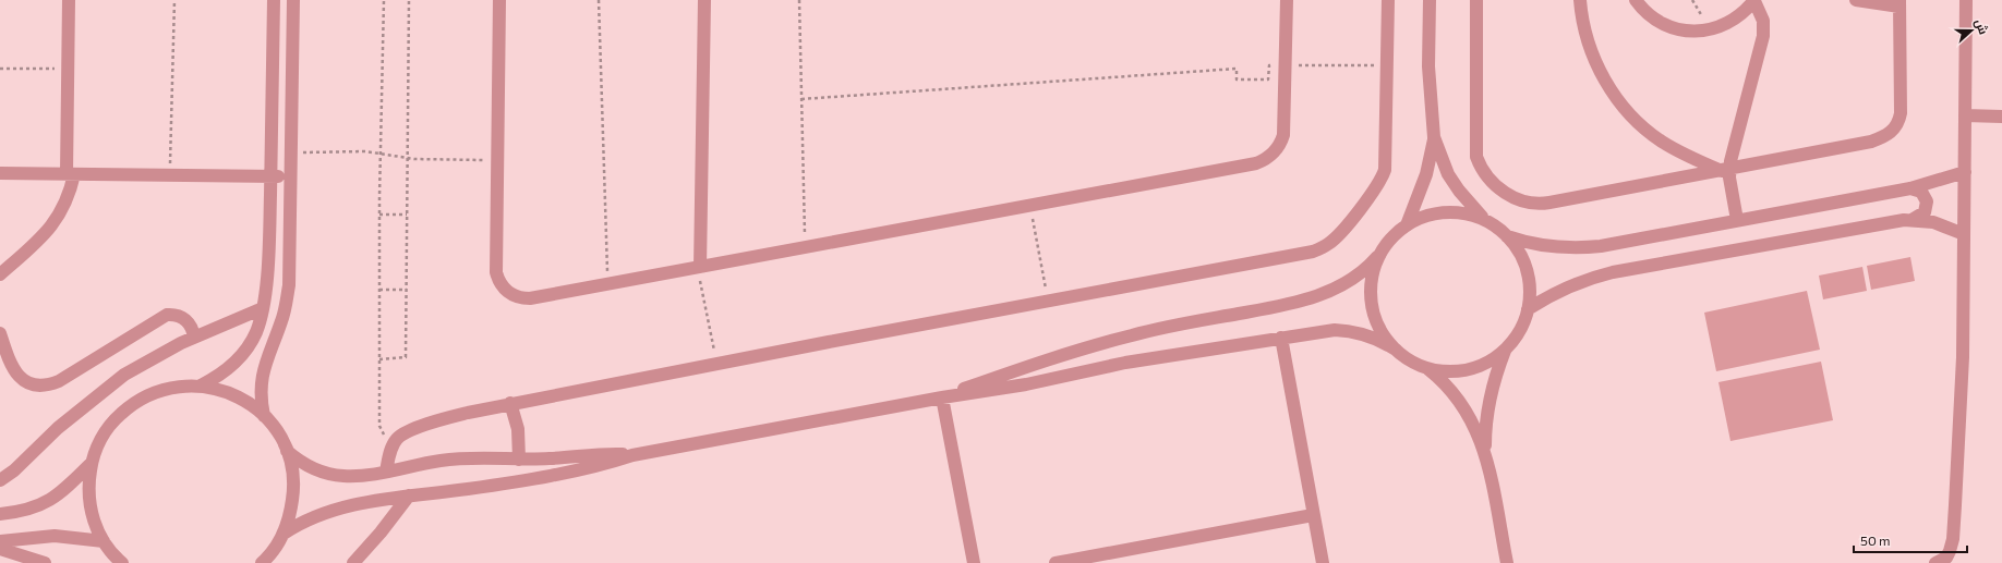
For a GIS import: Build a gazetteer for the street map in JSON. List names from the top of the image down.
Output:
{
  "scale_bar": "50 m",
  "north": "right"
}
